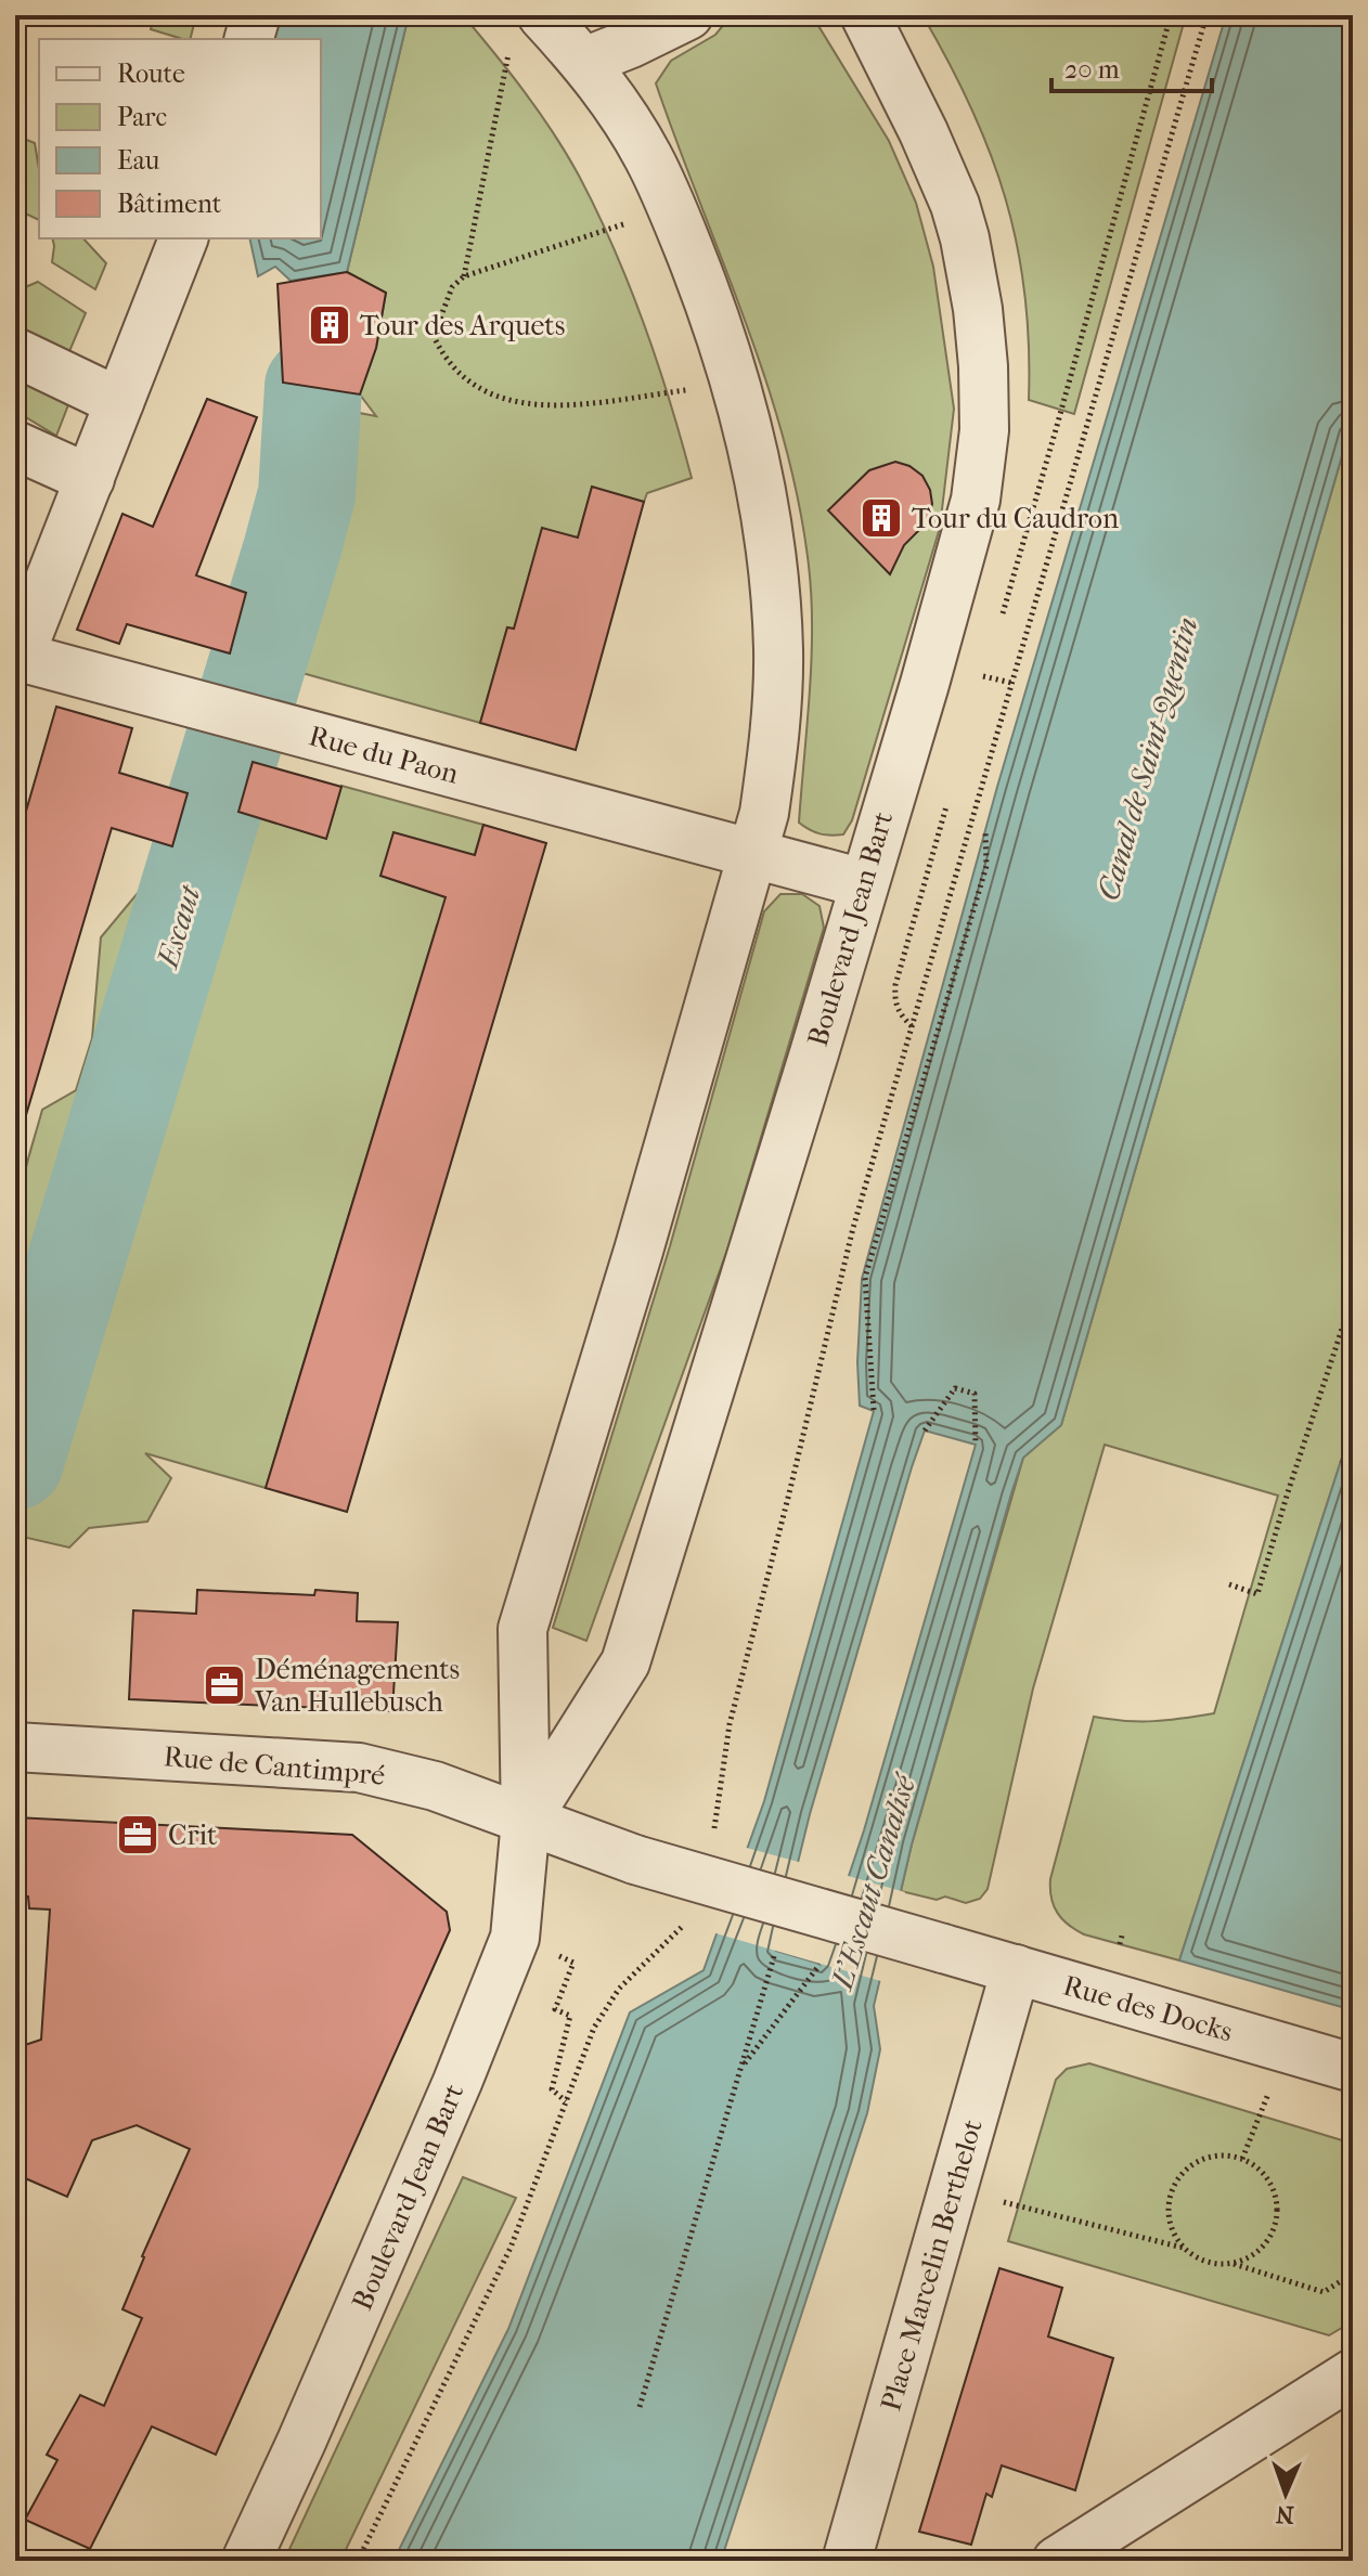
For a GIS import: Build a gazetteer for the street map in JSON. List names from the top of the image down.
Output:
{
  "streets": {
    "street": [
      "Rue du Paon",
      "Boulevard Jean Bart",
      "Rue de Cantimpré",
      "Rue des Docks",
      "Place Marcelin Berthelot"
    ]
  },
  "crossings": [
    ["Rue du Paon", "Boulevard Jean Bart"],
    ["Boulevard Jean Bart", "Rue de Cantimpré"],
    ["Rue de Cantimpré", "Rue des Docks"],
    ["Rue des Docks", "Place Marcelin Berthelot"]
  ],
  "water": ["Canal de Saint-Quentin", "Escaut", "L'Escaut Canalisé"],
  "places": {
    "building": ["Tour des Arquets", "Tour du Caudron"],
    "office": ["Déménagements Van Hullebusch", "Crit"]
  },
  "legend": [
    "Route",
    "Parc",
    "Eau",
    "Bâtiment"
  ],
  "scale_bar": "20 m",
  "north": "bottom"
}
